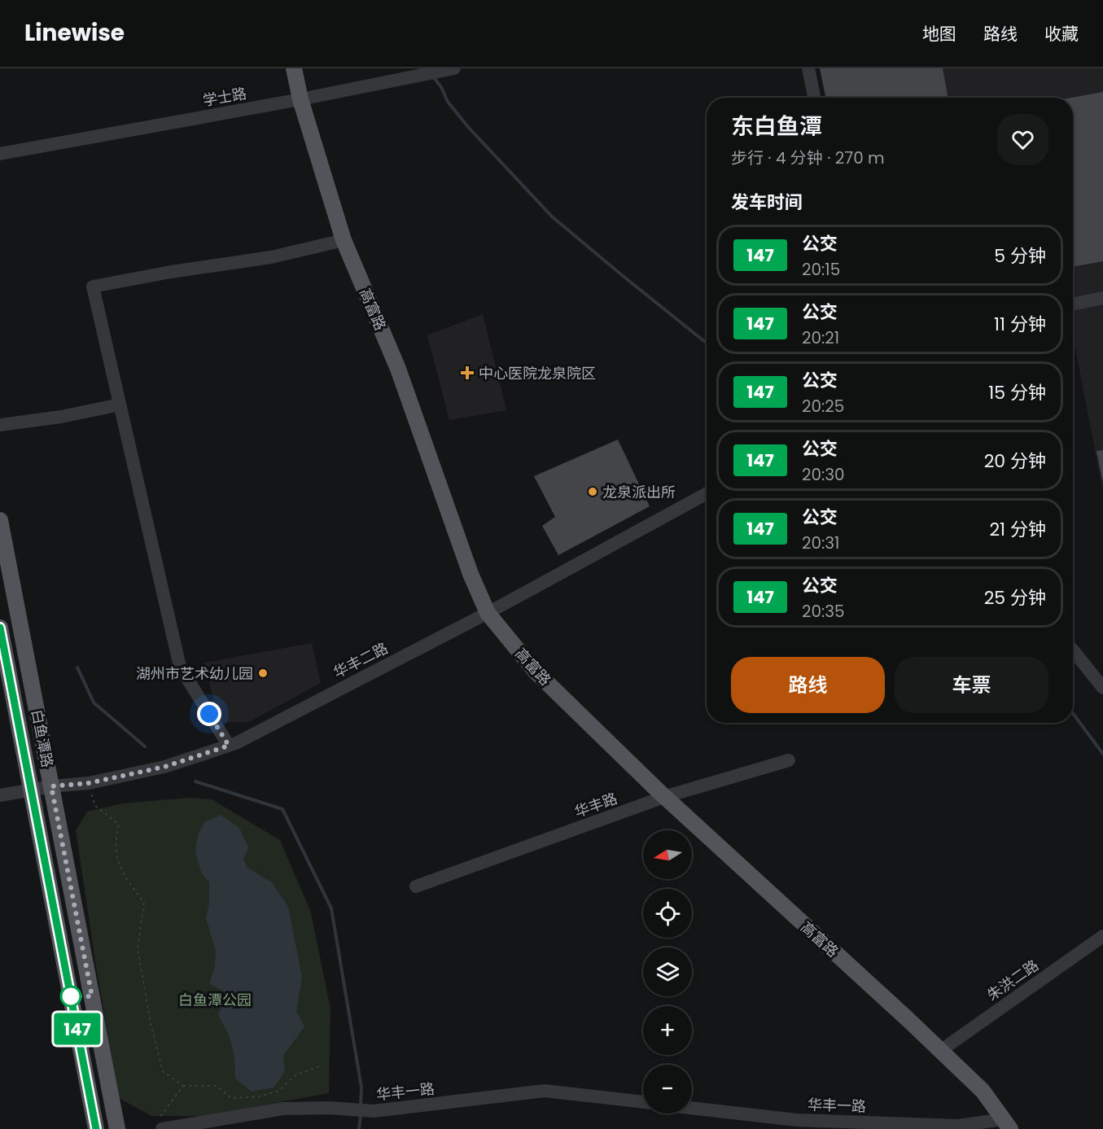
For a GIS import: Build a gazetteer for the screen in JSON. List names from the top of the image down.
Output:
{
  "streets": {
    "main road": ["高富路", "白鱼潭路"],
    "street": [
      "学士路",
      "华丰二路",
      "华丰路",
      "朱洪二路",
      "华丰一路"
    ]
  },
  "crossings": [
    ["学士路", "高富路"],
    ["高富路", "华丰二路"],
    ["高富路", "华丰路"],
    ["高富路", "朱洪二路"],
    ["高富路", "华丰一路"],
    ["华丰二路", "白鱼潭路"]
  ],
  "parks": ["白鱼潭公园"],
  "places": {
    "health": ["中心医院龙泉院区"],
    "other": ["龙泉派出所", "湖州市艺术幼儿园"]
  },
  "lines": ["bus line 147"],
  "north": "left",
  "page": {
    "header": "Linewise",
    "nav": ["地图", "路线", "收藏"],
    "on_map": "147",
    "heading": [
      ["东白鱼潭", "步行 · 4 分钟 · 270 m"],
      "发车时间"
    ],
    "list": [
      {
        "mark": "147",
        "name": "公交",
        "note": "20:15",
        "value": "5 分钟"
      },
      {
        "mark": "147",
        "name": "公交",
        "note": "20:21",
        "value": "11 分钟"
      },
      {
        "mark": "147",
        "name": "公交",
        "note": "20:25",
        "value": "15 分钟"
      },
      {
        "mark": "147",
        "name": "公交",
        "note": "20:30",
        "value": "20 分钟"
      },
      {
        "mark": "147",
        "name": "公交",
        "note": "20:31",
        "value": "21 分钟"
      },
      {
        "mark": "147",
        "name": "公交",
        "note": "20:35",
        "value": "25 分钟"
      }
    ],
    "buttons": ["路线", "车票"],
    "map_buttons": ["+", "−"]
  }
}
